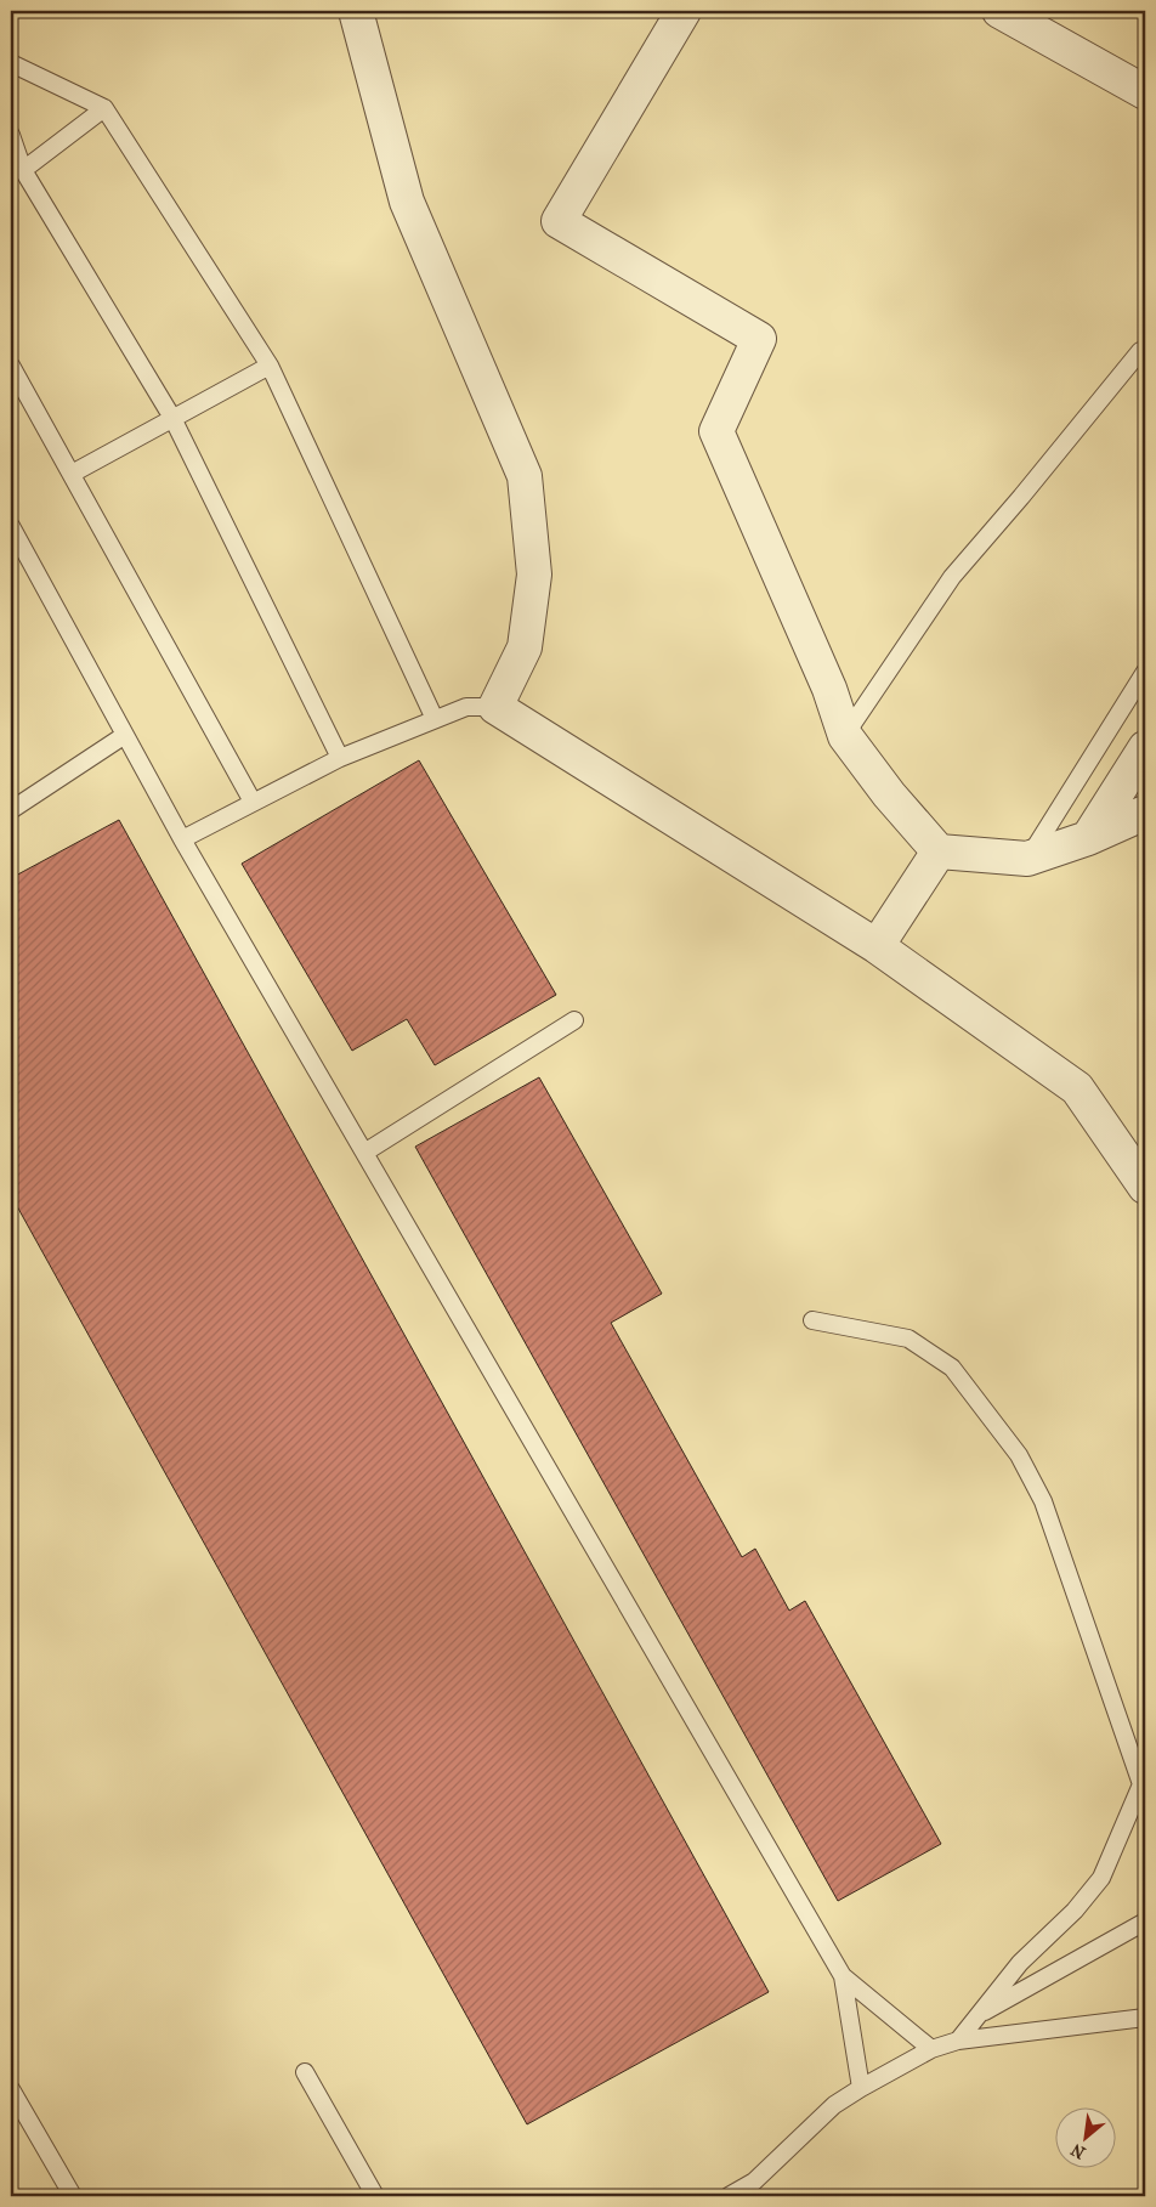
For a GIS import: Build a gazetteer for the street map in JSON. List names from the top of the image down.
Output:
{
  "north": "bottom left"
}
